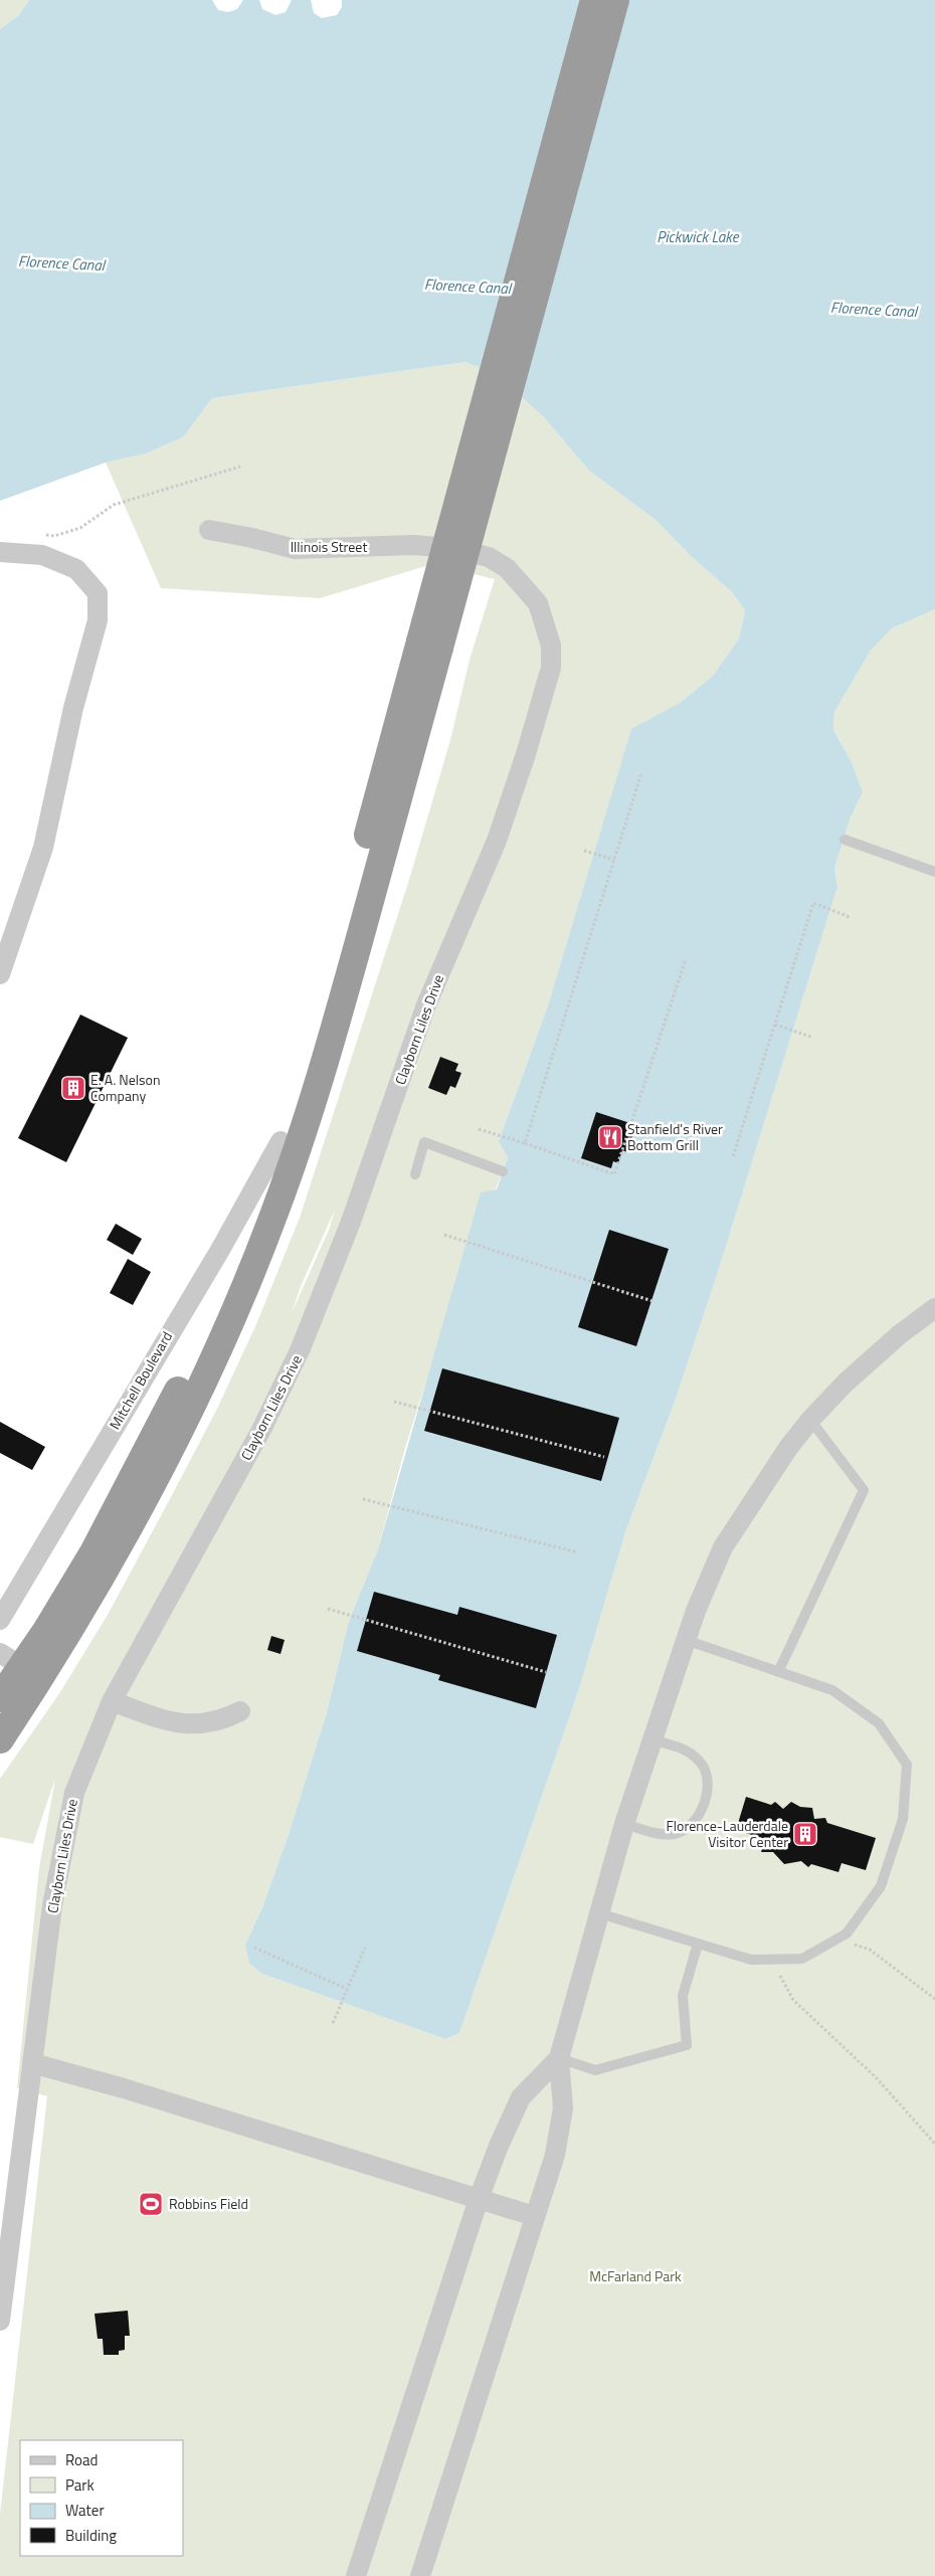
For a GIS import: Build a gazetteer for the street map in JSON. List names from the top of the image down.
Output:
{
  "streets": {
    "street": ["Illinois Street", "Clayborn Liles Drive", "Mitchell Boulevard"]
  },
  "crossings": [
    ["Illinois Street", "Clayborn Liles Drive"]
  ],
  "water": ["Pickwick Lake", "Florence Canal"],
  "parks": ["McFarland Park"],
  "places": {
    "building": ["E. A. Nelson Company", "Florence-Lauderdale Visitor Center"],
    "restaurant": ["Stanfield's River Bottom Grill"],
    "sports": ["Robbins Field"]
  },
  "legend": [
    "Road",
    "Park",
    "Water",
    "Building"
  ]
}
